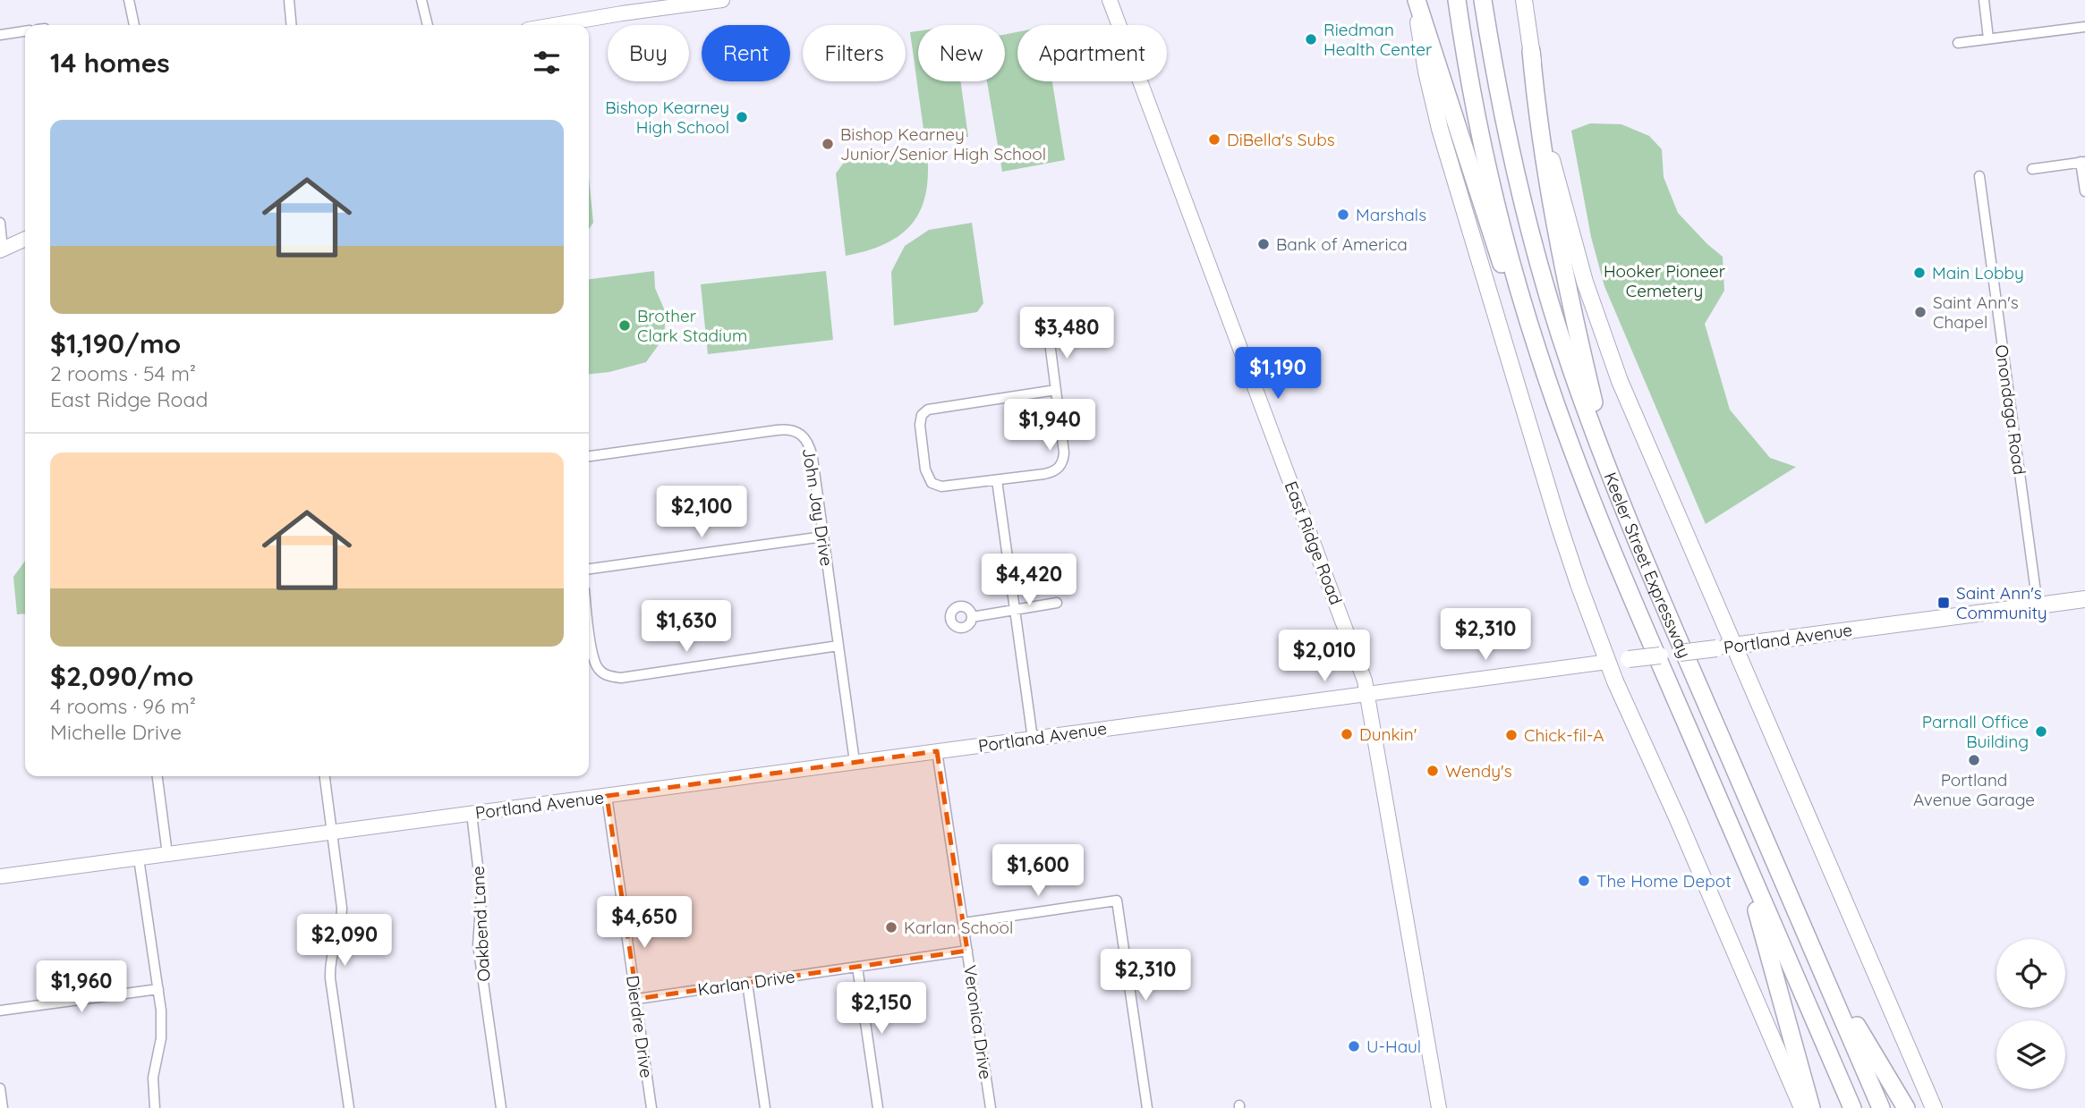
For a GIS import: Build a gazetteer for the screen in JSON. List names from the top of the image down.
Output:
{
  "streets": {
    "highway": ["Keeler Street Expressway"],
    "main road": ["East Ridge Road", "Portland Avenue"],
    "street": [
      "Onondaga Road",
      "John Jay Drive",
      "Oakbend Lane",
      "Karlan Drive",
      "Veronica Drive",
      "Dierdre Drive"
    ]
  },
  "crossings": [
    ["Onondaga Road", "Portland Avenue"],
    ["John Jay Drive", "Portland Avenue"],
    ["East Ridge Road", "Portland Avenue"],
    ["Portland Avenue", "Oakbend Lane"],
    ["Portland Avenue", "Veronica Drive"],
    ["Portland Avenue", "Dierdre Drive"],
    ["Karlan Drive", "Veronica Drive"],
    ["Karlan Drive", "Dierdre Drive"]
  ],
  "parks": ["Hooker Pioneer Cemetery"],
  "places": {
    "other": [
      "Riedman Health Center",
      "Bishop Kearney High School",
      "DiBella's Subs",
      "Bishop Kearney Junior/Senior High School",
      "Marshals",
      "Bank of America",
      "Main Lobby",
      "Saint Ann's Chapel",
      "Brother Clark Stadium",
      "Parnall Office Building",
      "Dunkin'",
      "Chick-fil-A",
      "Portland Avenue Garage",
      "Wendy's",
      "The Home Depot",
      "Karlan School",
      "U-Haul"
    ],
    "transit": ["Saint Ann's Community"]
  },
  "page": {
    "chip": [
      "Buy",
      "Rent",
      "Filters",
      "New",
      "Apartment"
    ],
    "heading": "14 homes",
    "list": [
      {
        "name": "$1,190/mo",
        "note": "2 rooms · 54 m² · East Ridge Road"
      },
      {
        "name": "$2,090/mo",
        "note": "4 rooms · 96 m² · Michelle Drive"
      }
    ],
    "price": [
      "$3,480",
      "$1,190",
      "$1,940",
      "$2,100",
      "$4,420",
      "$1,630",
      "$2,310",
      "$2,010",
      "$1,600",
      "$4,650",
      "$2,090",
      "$2,310",
      "$1,960",
      "$2,150"
    ]
  }
}
